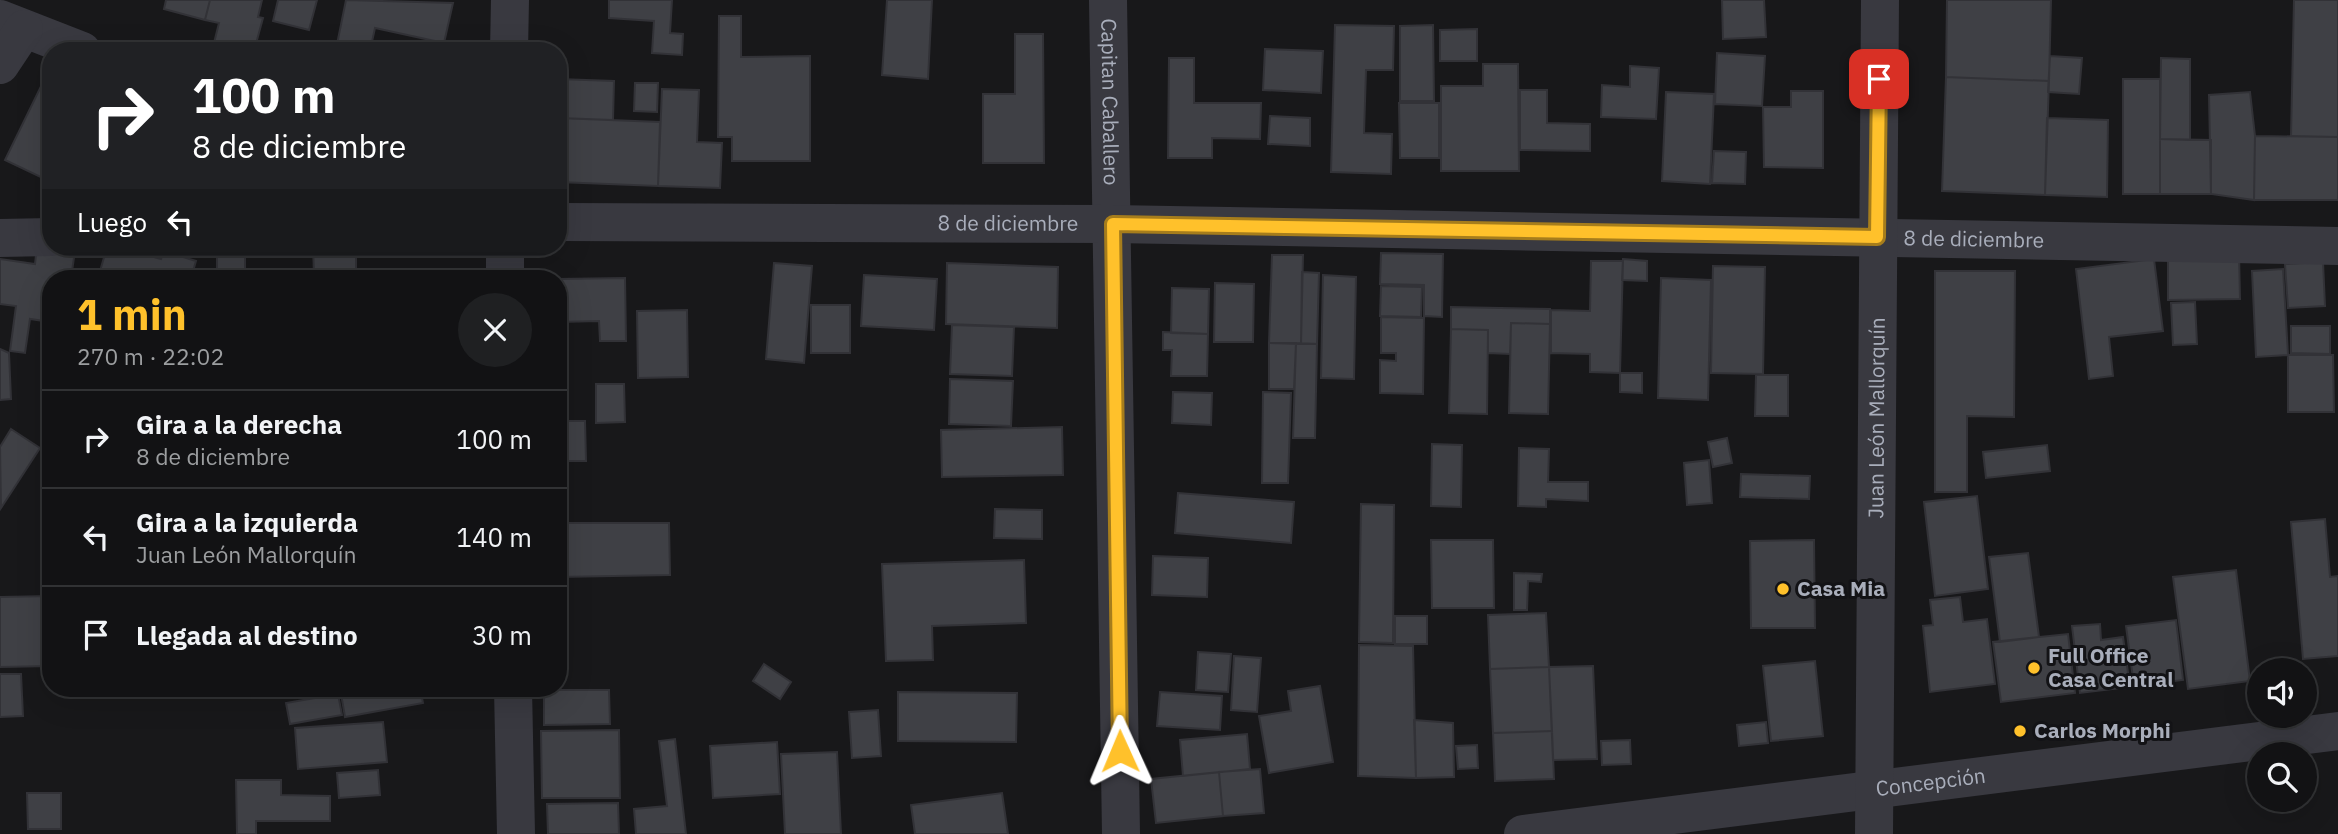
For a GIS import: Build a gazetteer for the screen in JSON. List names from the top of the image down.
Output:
{
  "streets": {
    "street": [
      "Capitan Caballero",
      "8 de diciembre",
      "Juan León Mallorquín",
      "Concepción"
    ]
  },
  "crossings": [
    ["Capitan Caballero", "8 de diciembre"],
    ["8 de diciembre", "Juan León Mallorquín"],
    ["Juan León Mallorquín", "Concepción"]
  ],
  "places": ["Casa Mia", "Full Office Casa Central", "Carlos Morphi"],
  "page": {
    "turn": ["100 m", "8 de diciembre"],
    "then": "Luego",
    "heading": ["1 min", "270 m · 22:02"],
    "list": [
      {
        "name": "Gira a la derecha",
        "note": "8 de diciembre",
        "value": "100 m"
      },
      {
        "name": "Gira a la izquierda",
        "note": "Juan León Mallorquín",
        "value": "140 m"
      },
      {
        "name": "Llegada al destino",
        "value": "30 m"
      }
    ]
  }
}
